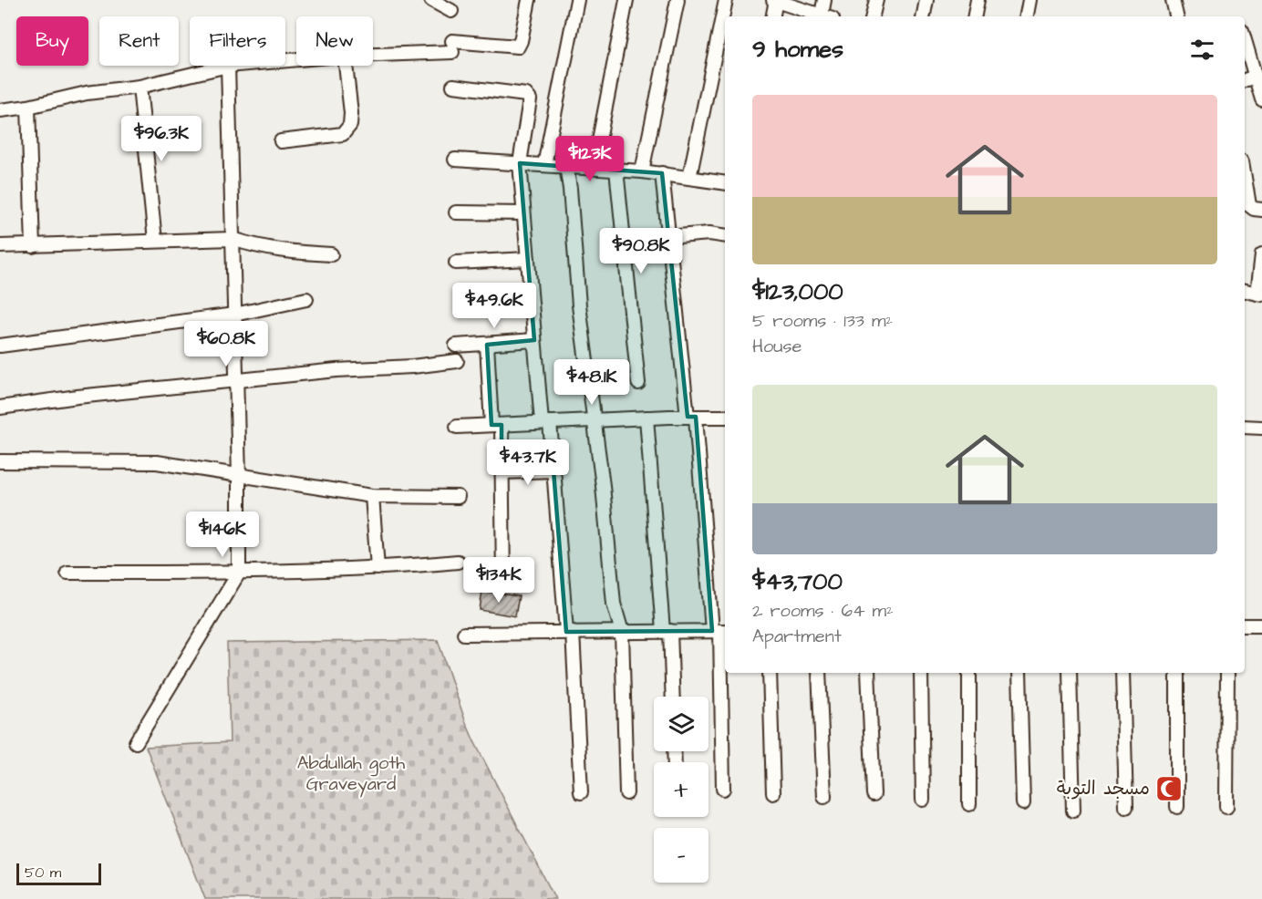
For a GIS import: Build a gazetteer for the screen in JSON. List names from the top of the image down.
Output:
{
  "parks": ["Abdullah goth Graveyard"],
  "places": {
    "mosque": ["مسجد التوبة"]
  },
  "scale_bar": "50 m",
  "page": {
    "chip": [
      "Buy",
      "Rent",
      "Filters",
      "New"
    ],
    "heading": "9 homes",
    "list": [
      {
        "name": "$123,000",
        "note": "5 rooms · 133 m² · House"
      },
      {
        "name": "$43,700",
        "note": "2 rooms · 64 m² · Apartment"
      }
    ],
    "price": [
      "$96.3K",
      "$123K",
      "$90.8K",
      "$49.6K",
      "$60.8K",
      "$48.1K",
      "$43.7K",
      "$146K",
      "$134K"
    ],
    "map_buttons": ["+", "−"],
    "scale": "50 m"
  }
}
